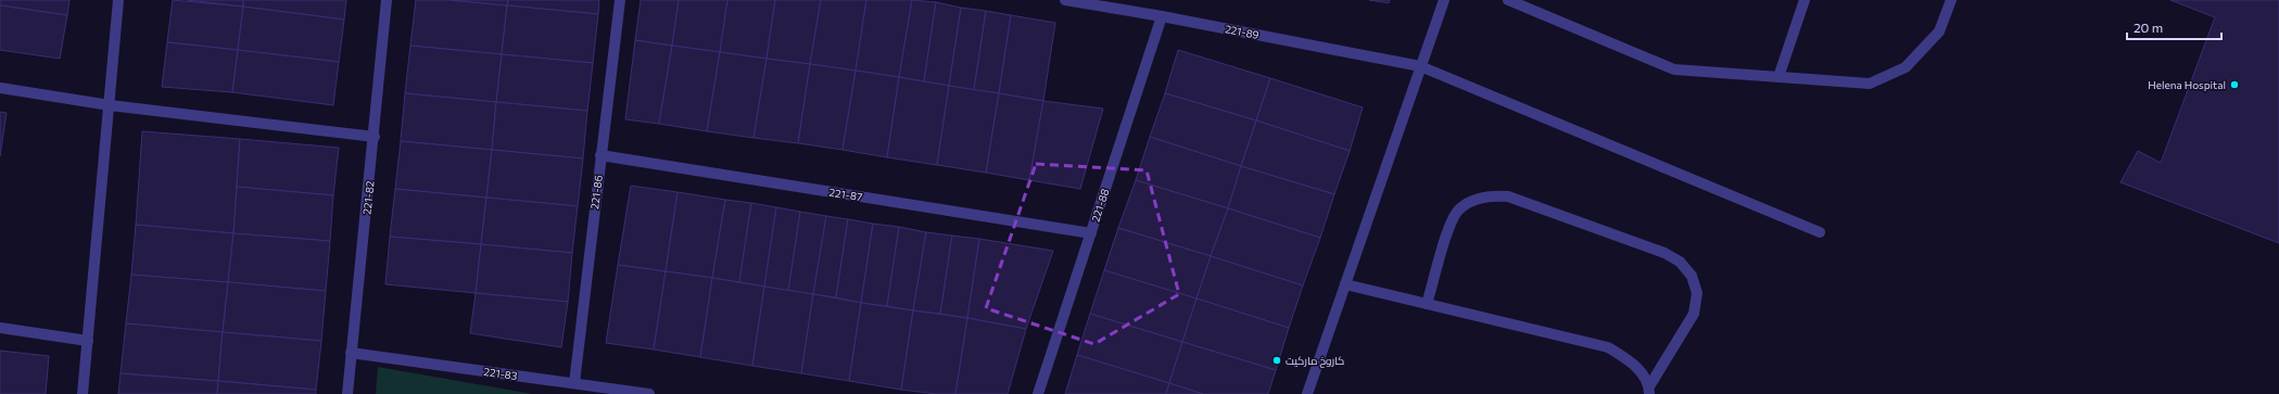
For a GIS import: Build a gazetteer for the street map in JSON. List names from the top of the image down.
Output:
{
  "streets": {
    "street": [
      "221-89",
      "221-86",
      "221-87",
      "221-82",
      "221-88",
      "221-83"
    ]
  },
  "crossings": [
    ["221-89", "221-88"],
    ["221-86", "221-87"],
    ["221-86", "221-83"],
    ["221-87", "221-88"],
    ["221-82", "221-83"]
  ],
  "places": ["Helena Hospital", "كاروخ ماركیت"],
  "scale_bar": "20 m"
}
